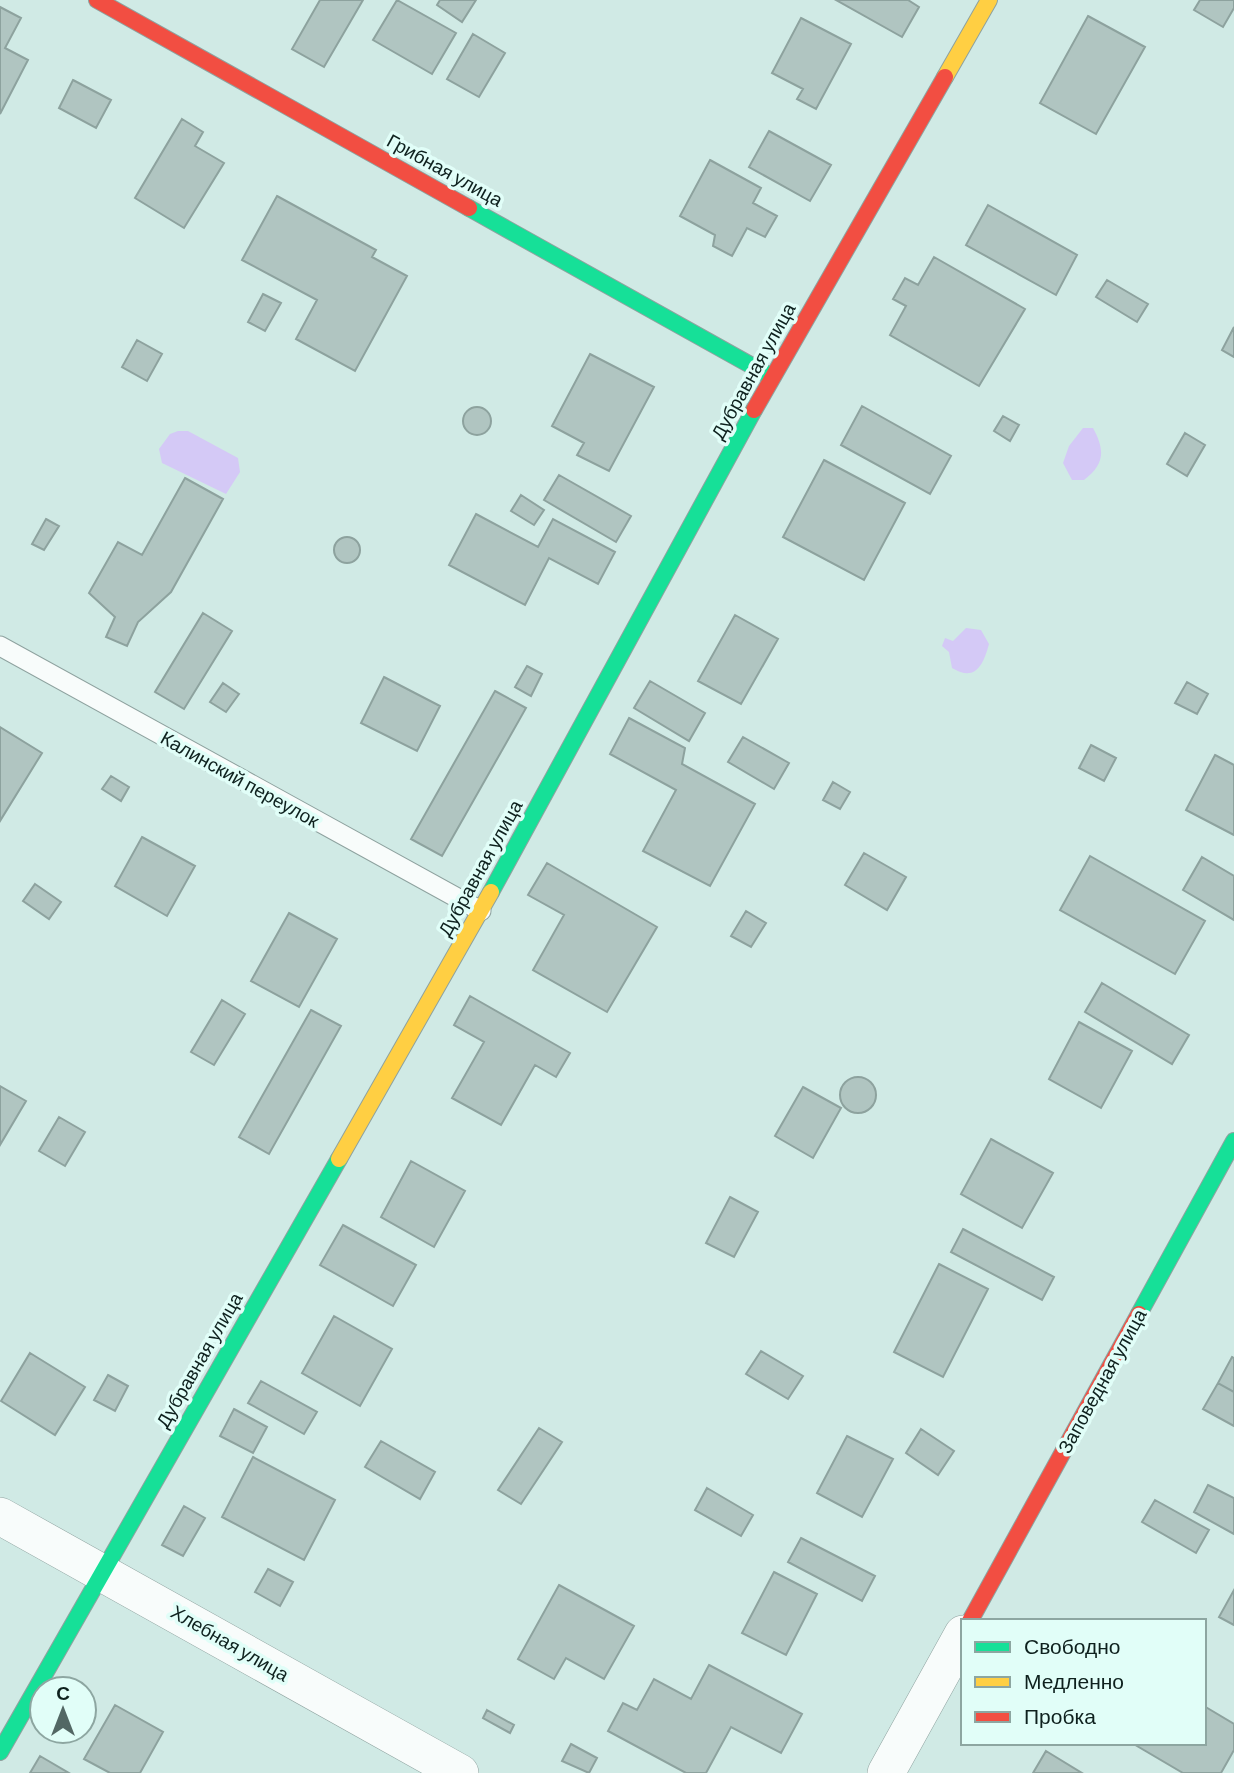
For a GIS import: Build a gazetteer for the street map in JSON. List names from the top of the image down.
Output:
{
  "streets": {
    "street": [
      "Грибная улица",
      "Дубравная улица",
      "Заповедная улица",
      "Хлебная улица"
    ],
    "lane": ["Калинский переулок"]
  },
  "crossings": [
    ["Грибная улица", "Дубравная улица"],
    ["Дубравная улица", "Калинский переулок"],
    ["Дубравная улица", "Хлебная улица"]
  ],
  "legend": ["Свободно", "Медленно", "Пробка"],
  "north": "top"
}
